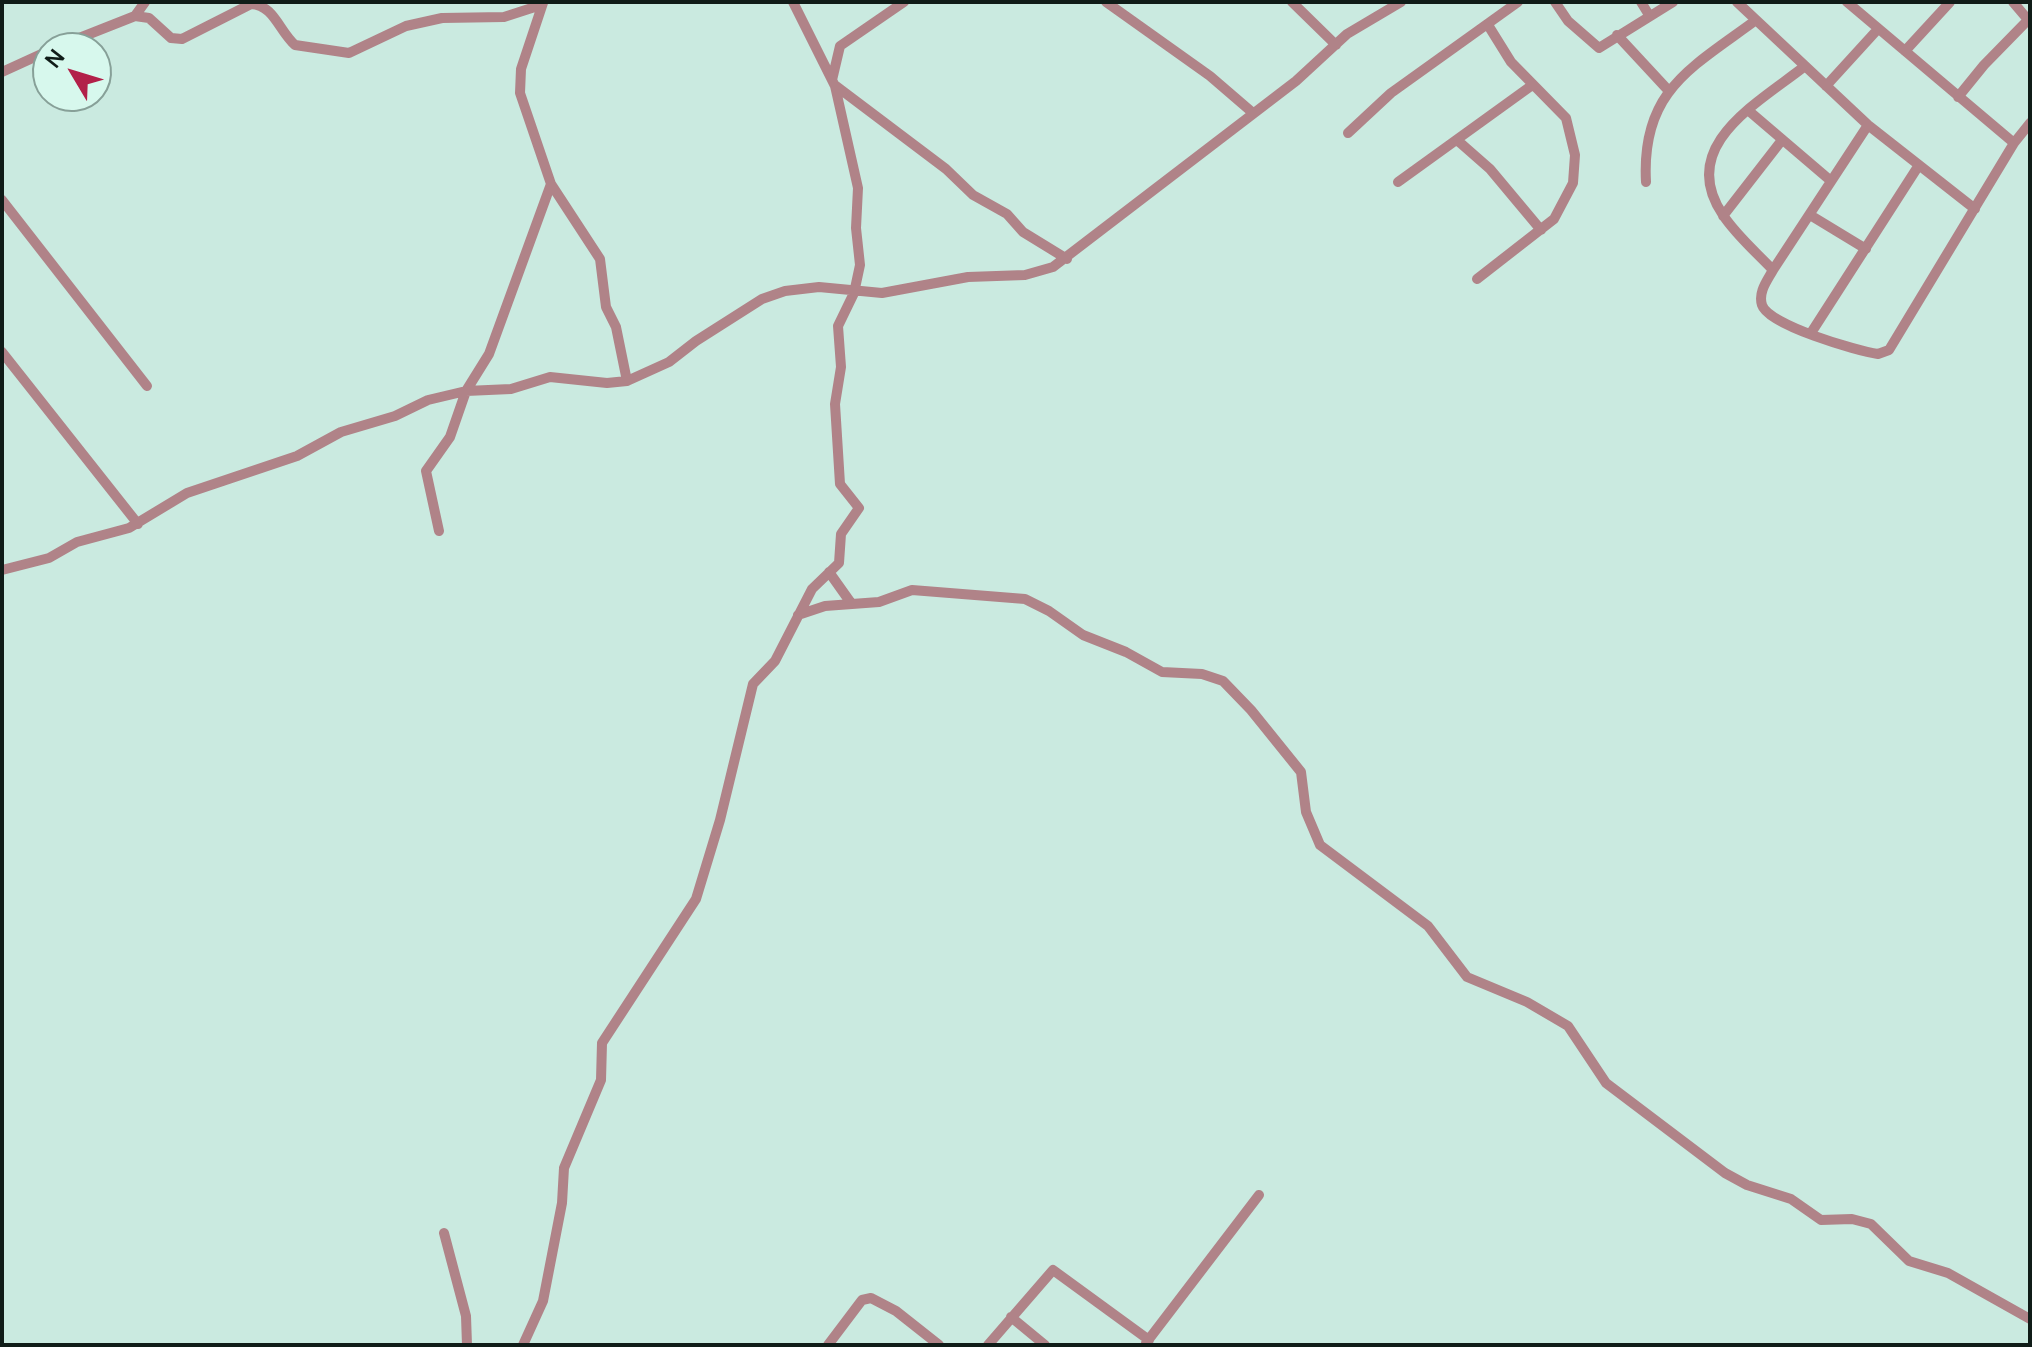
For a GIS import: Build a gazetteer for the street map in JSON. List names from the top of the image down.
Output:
{
  "north": "top left"
}
